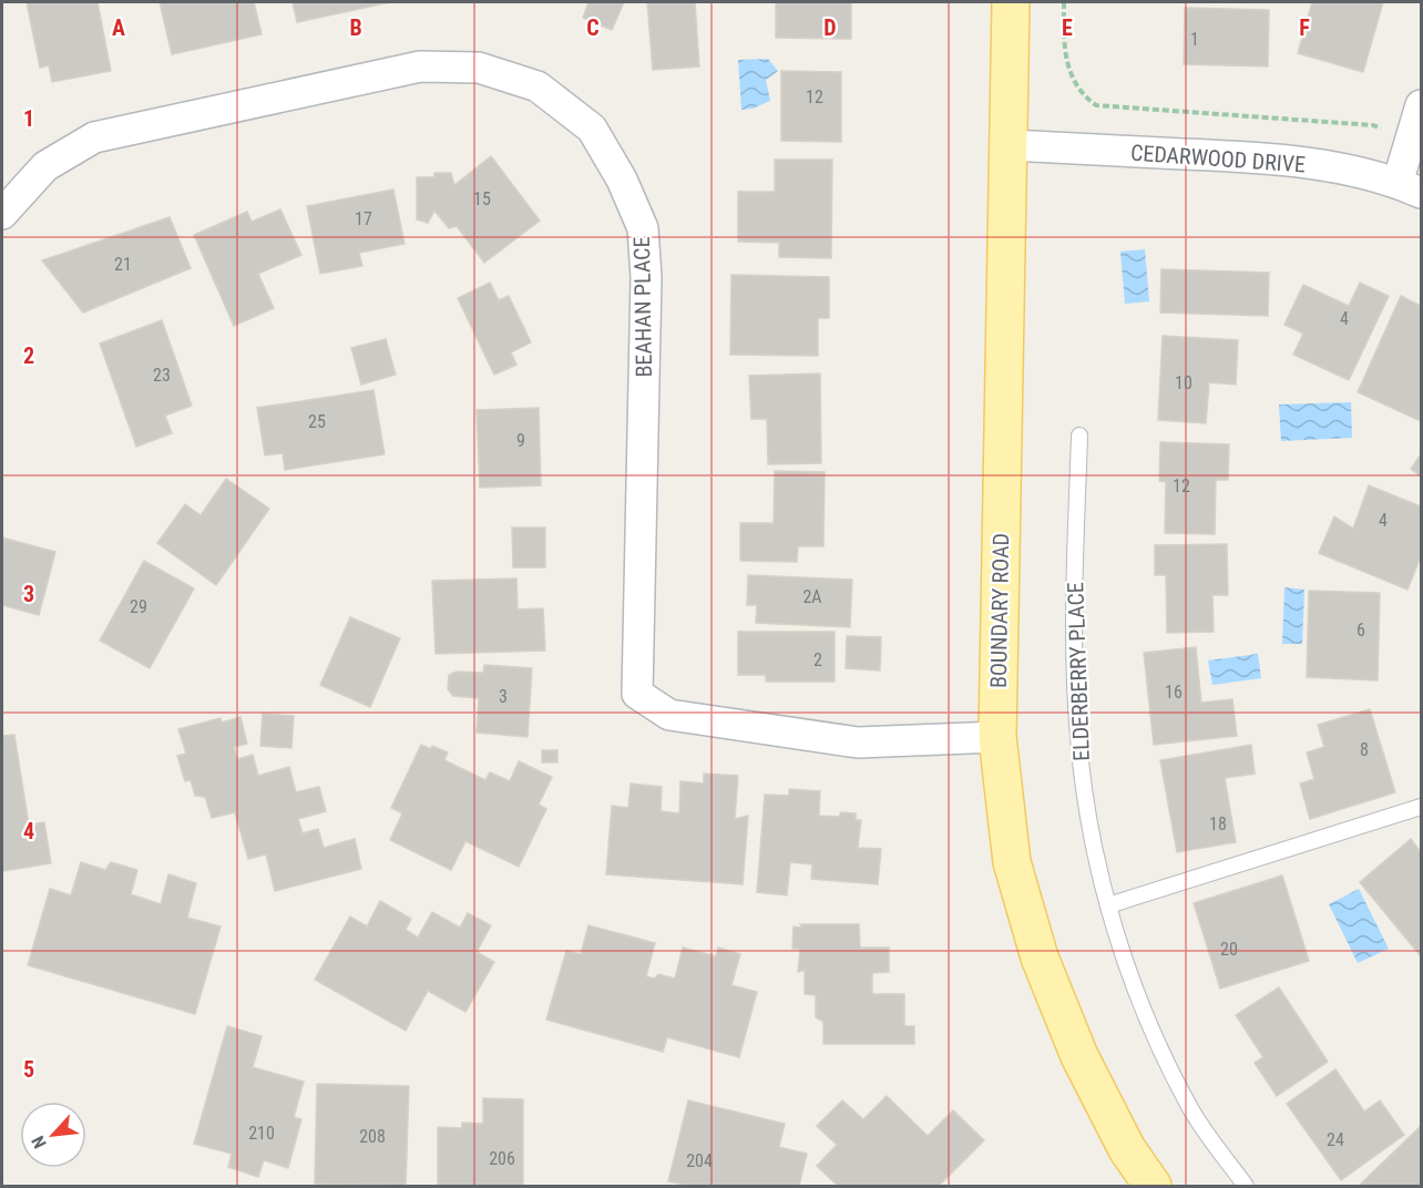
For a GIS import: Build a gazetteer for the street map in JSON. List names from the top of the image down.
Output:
{
  "streets": {
    "main road": ["BOUNDARY ROAD"],
    "street": ["CEDARWOOD DRIVE", "BEAHAN PLACE"],
    "lane": ["ELDERBERRY PLACE"]
  },
  "crossings": [
    ["CEDARWOOD DRIVE", "BOUNDARY ROAD"],
    ["BEAHAN PLACE", "BOUNDARY ROAD"]
  ],
  "house_numbers": [
    "1",
    "12",
    "15",
    "17",
    "21",
    "4",
    "23",
    "10",
    "25",
    "9",
    "12",
    "4",
    "2A",
    "29",
    "6",
    "2",
    "16",
    "3",
    "8",
    "18",
    "20",
    "210",
    "208",
    "24",
    "206",
    "204"
  ],
  "north": "bottom left",
  "grid": {
    "columns": [
      "A",
      "B",
      "C",
      "D",
      "E",
      "F"
    ],
    "rows": [
      "1",
      "2",
      "3",
      "4",
      "5"
    ]
  }
}
